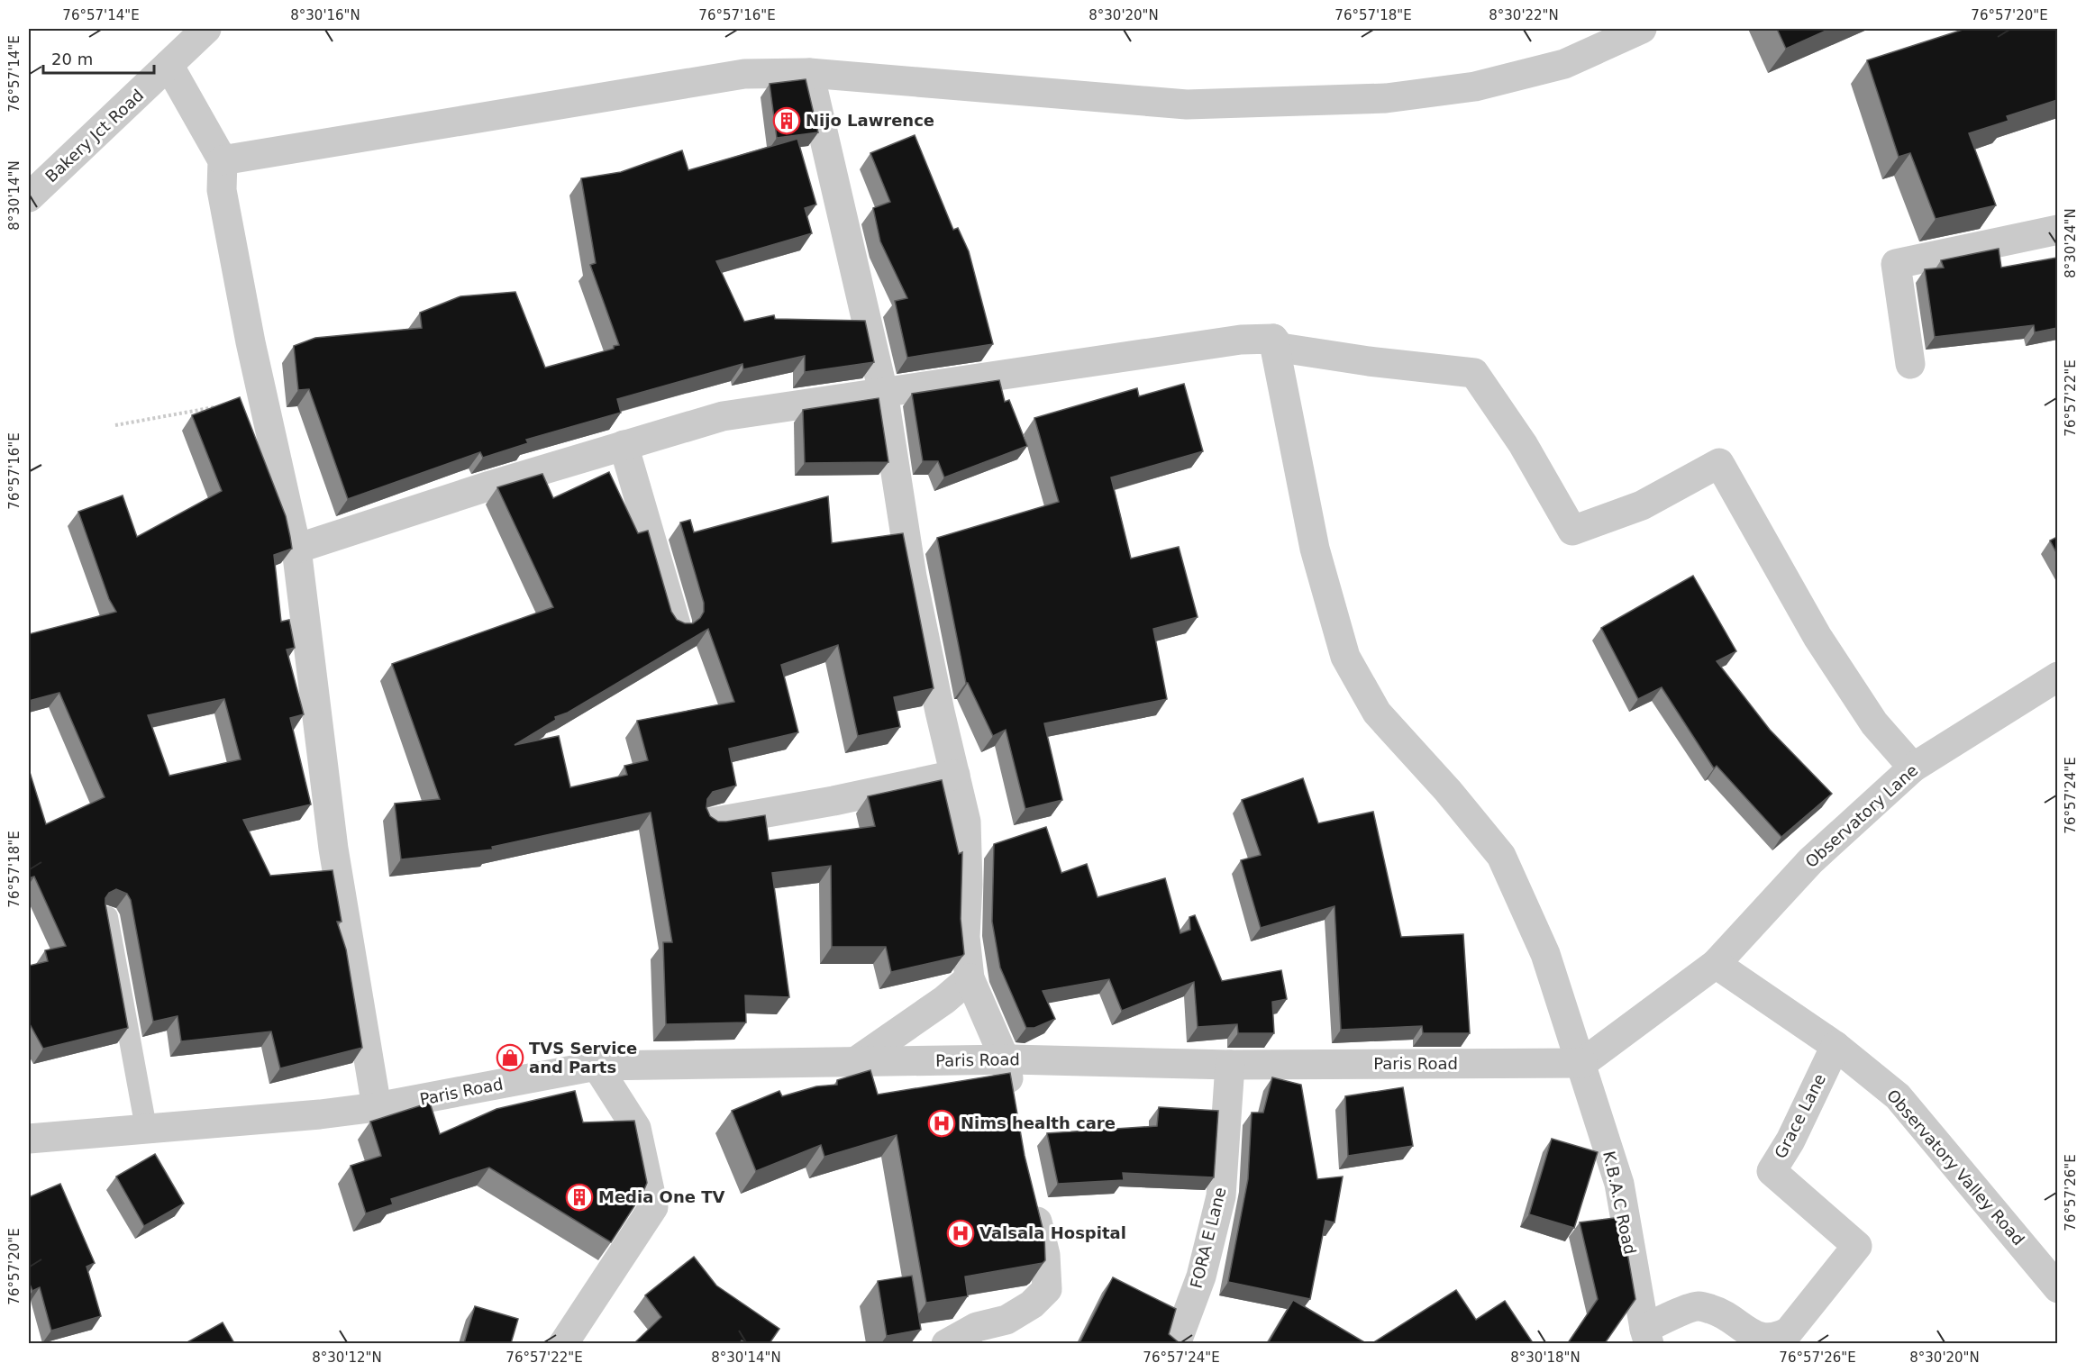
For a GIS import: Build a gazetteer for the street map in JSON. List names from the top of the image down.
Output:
{
  "streets": {
    "street": [
      "Bakery Jct Road",
      "Observatory Lane",
      "Paris Road",
      "Grace Lane",
      "Observatory Valley Road",
      "K.B.A.C Road",
      "FORA E Lane"
    ]
  },
  "crossings": [
    ["Observatory Lane", "Observatory Valley Road"],
    ["Paris Road", "K.B.A.C Road"],
    ["Paris Road", "FORA E Lane"],
    ["Grace Lane", "Observatory Valley Road"],
    ["Grace Lane", "K.B.A.C Road"]
  ],
  "places": {
    "building": ["Nijo Lawrence", "Media One TV"],
    "shop": ["TVS Service and Parts"],
    "hospital": ["Nims health care", "Valsala Hospital"]
  },
  "scale_bar": "20 m",
  "coordinates": [
    "76°57'14\"E",
    "8°30'16\"N",
    "76°57'16\"E",
    "8°30'20\"N",
    "76°57'18\"E",
    "8°30'22\"N",
    "76°57'20\"E",
    "8°30'14\"N",
    "8°30'24\"N",
    "76°57'22\"E",
    "76°57'24\"E",
    "76°57'26\"E",
    "8°30'12\"N",
    "8°30'18\"N"
  ]
}
